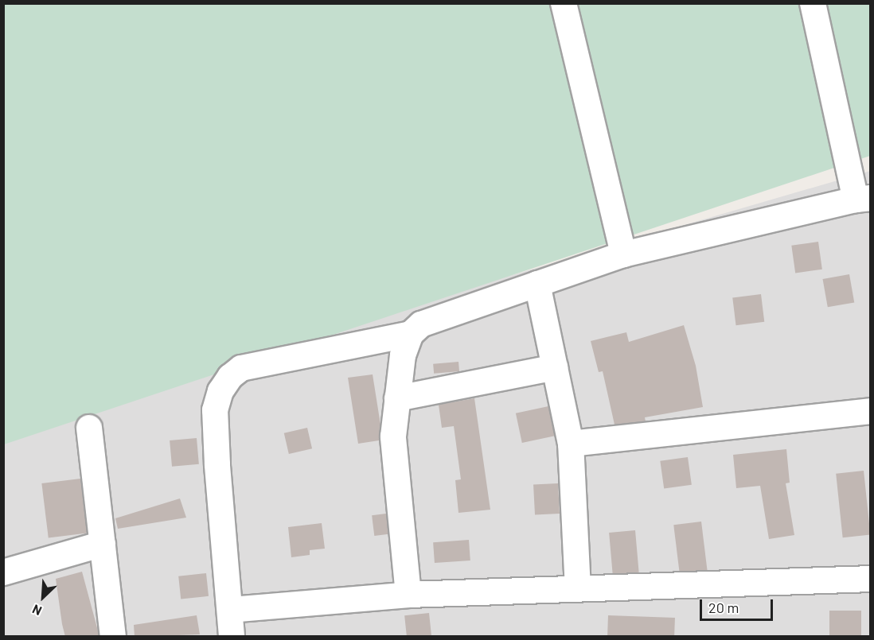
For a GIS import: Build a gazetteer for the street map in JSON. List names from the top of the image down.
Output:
{
  "scale_bar": "20 m",
  "north": "bottom left"
}
